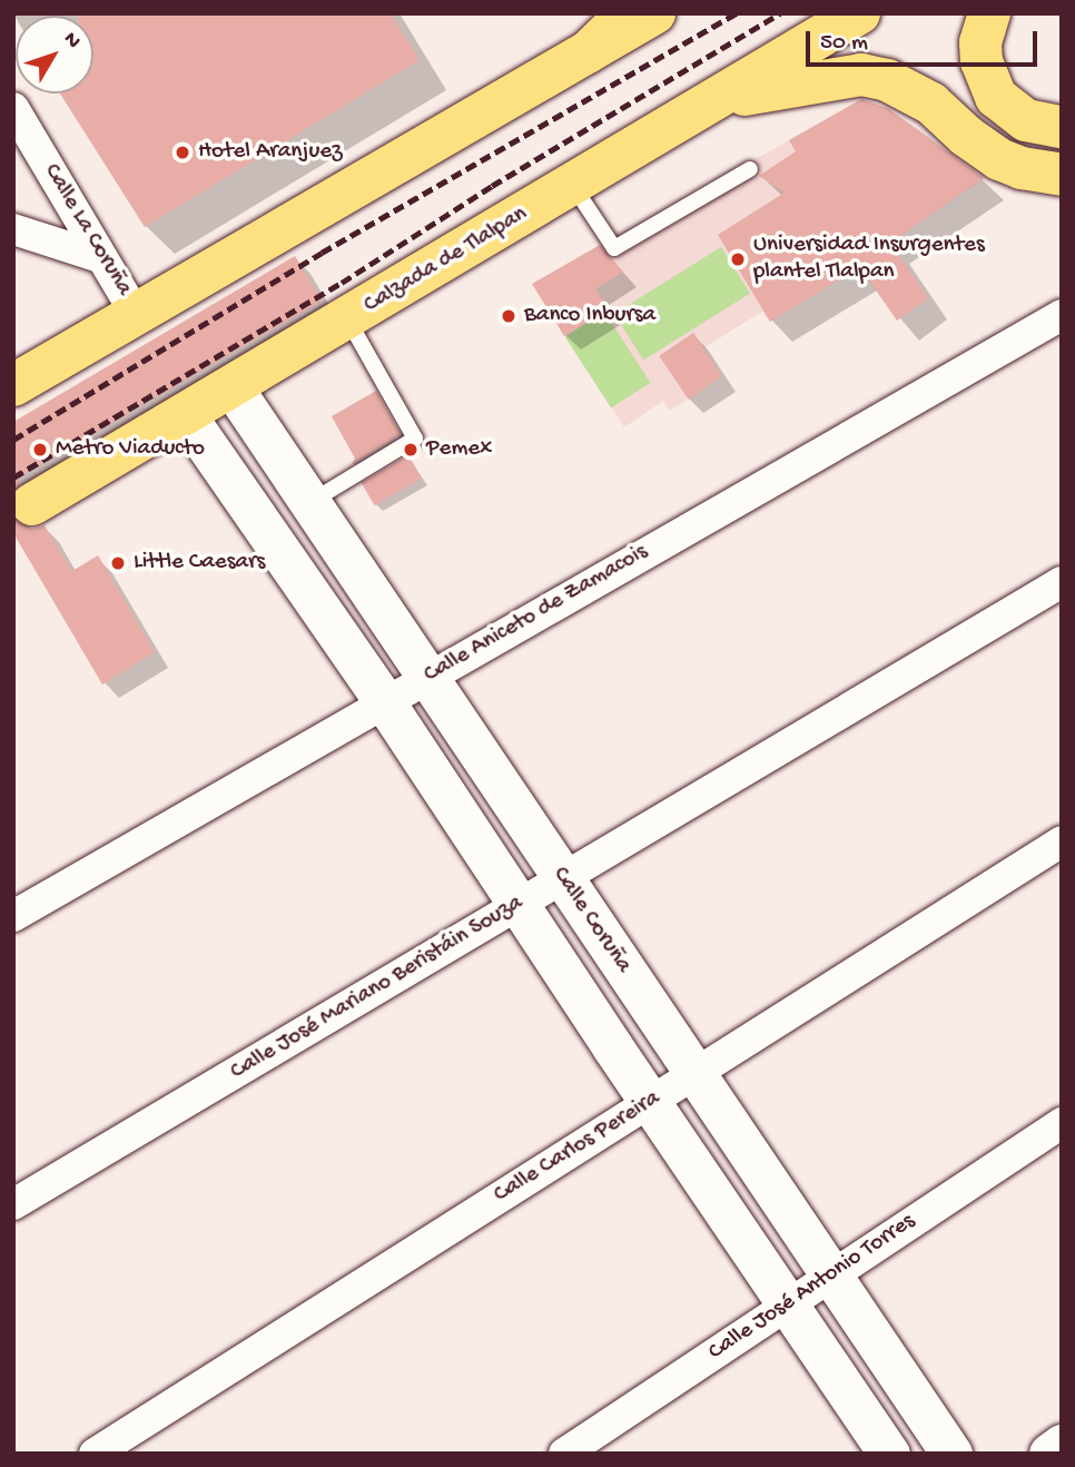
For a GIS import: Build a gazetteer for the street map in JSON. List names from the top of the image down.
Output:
{
  "streets": {
    "highway": ["Calzada de Tlalpan"],
    "street": [
      "Calle La Coruña",
      "Calle Aniceto de Zamacois",
      "Calle Coruña",
      "Calle José Mariano Beristáin Souza",
      "Calle Carlos Pereira",
      "Calle José Antonio Torres"
    ]
  },
  "crossings": [
    ["Calzada de Tlalpan", "Calle Coruña"],
    ["Calle Aniceto de Zamacois", "Calle Coruña"],
    ["Calle Coruña", "Calle José Mariano Beristáin Souza"],
    ["Calle Coruña", "Calle Carlos Pereira"],
    ["Calle Coruña", "Calle José Antonio Torres"]
  ],
  "places": [
    "Hotel Aranjuez",
    "Universidad Insurgentes plantel Tlalpan",
    "Banco Inbursa",
    "Metro Viaducto",
    "Pemex",
    "Little Caesars"
  ],
  "scale_bar": "50 m",
  "north": "top right"
}
